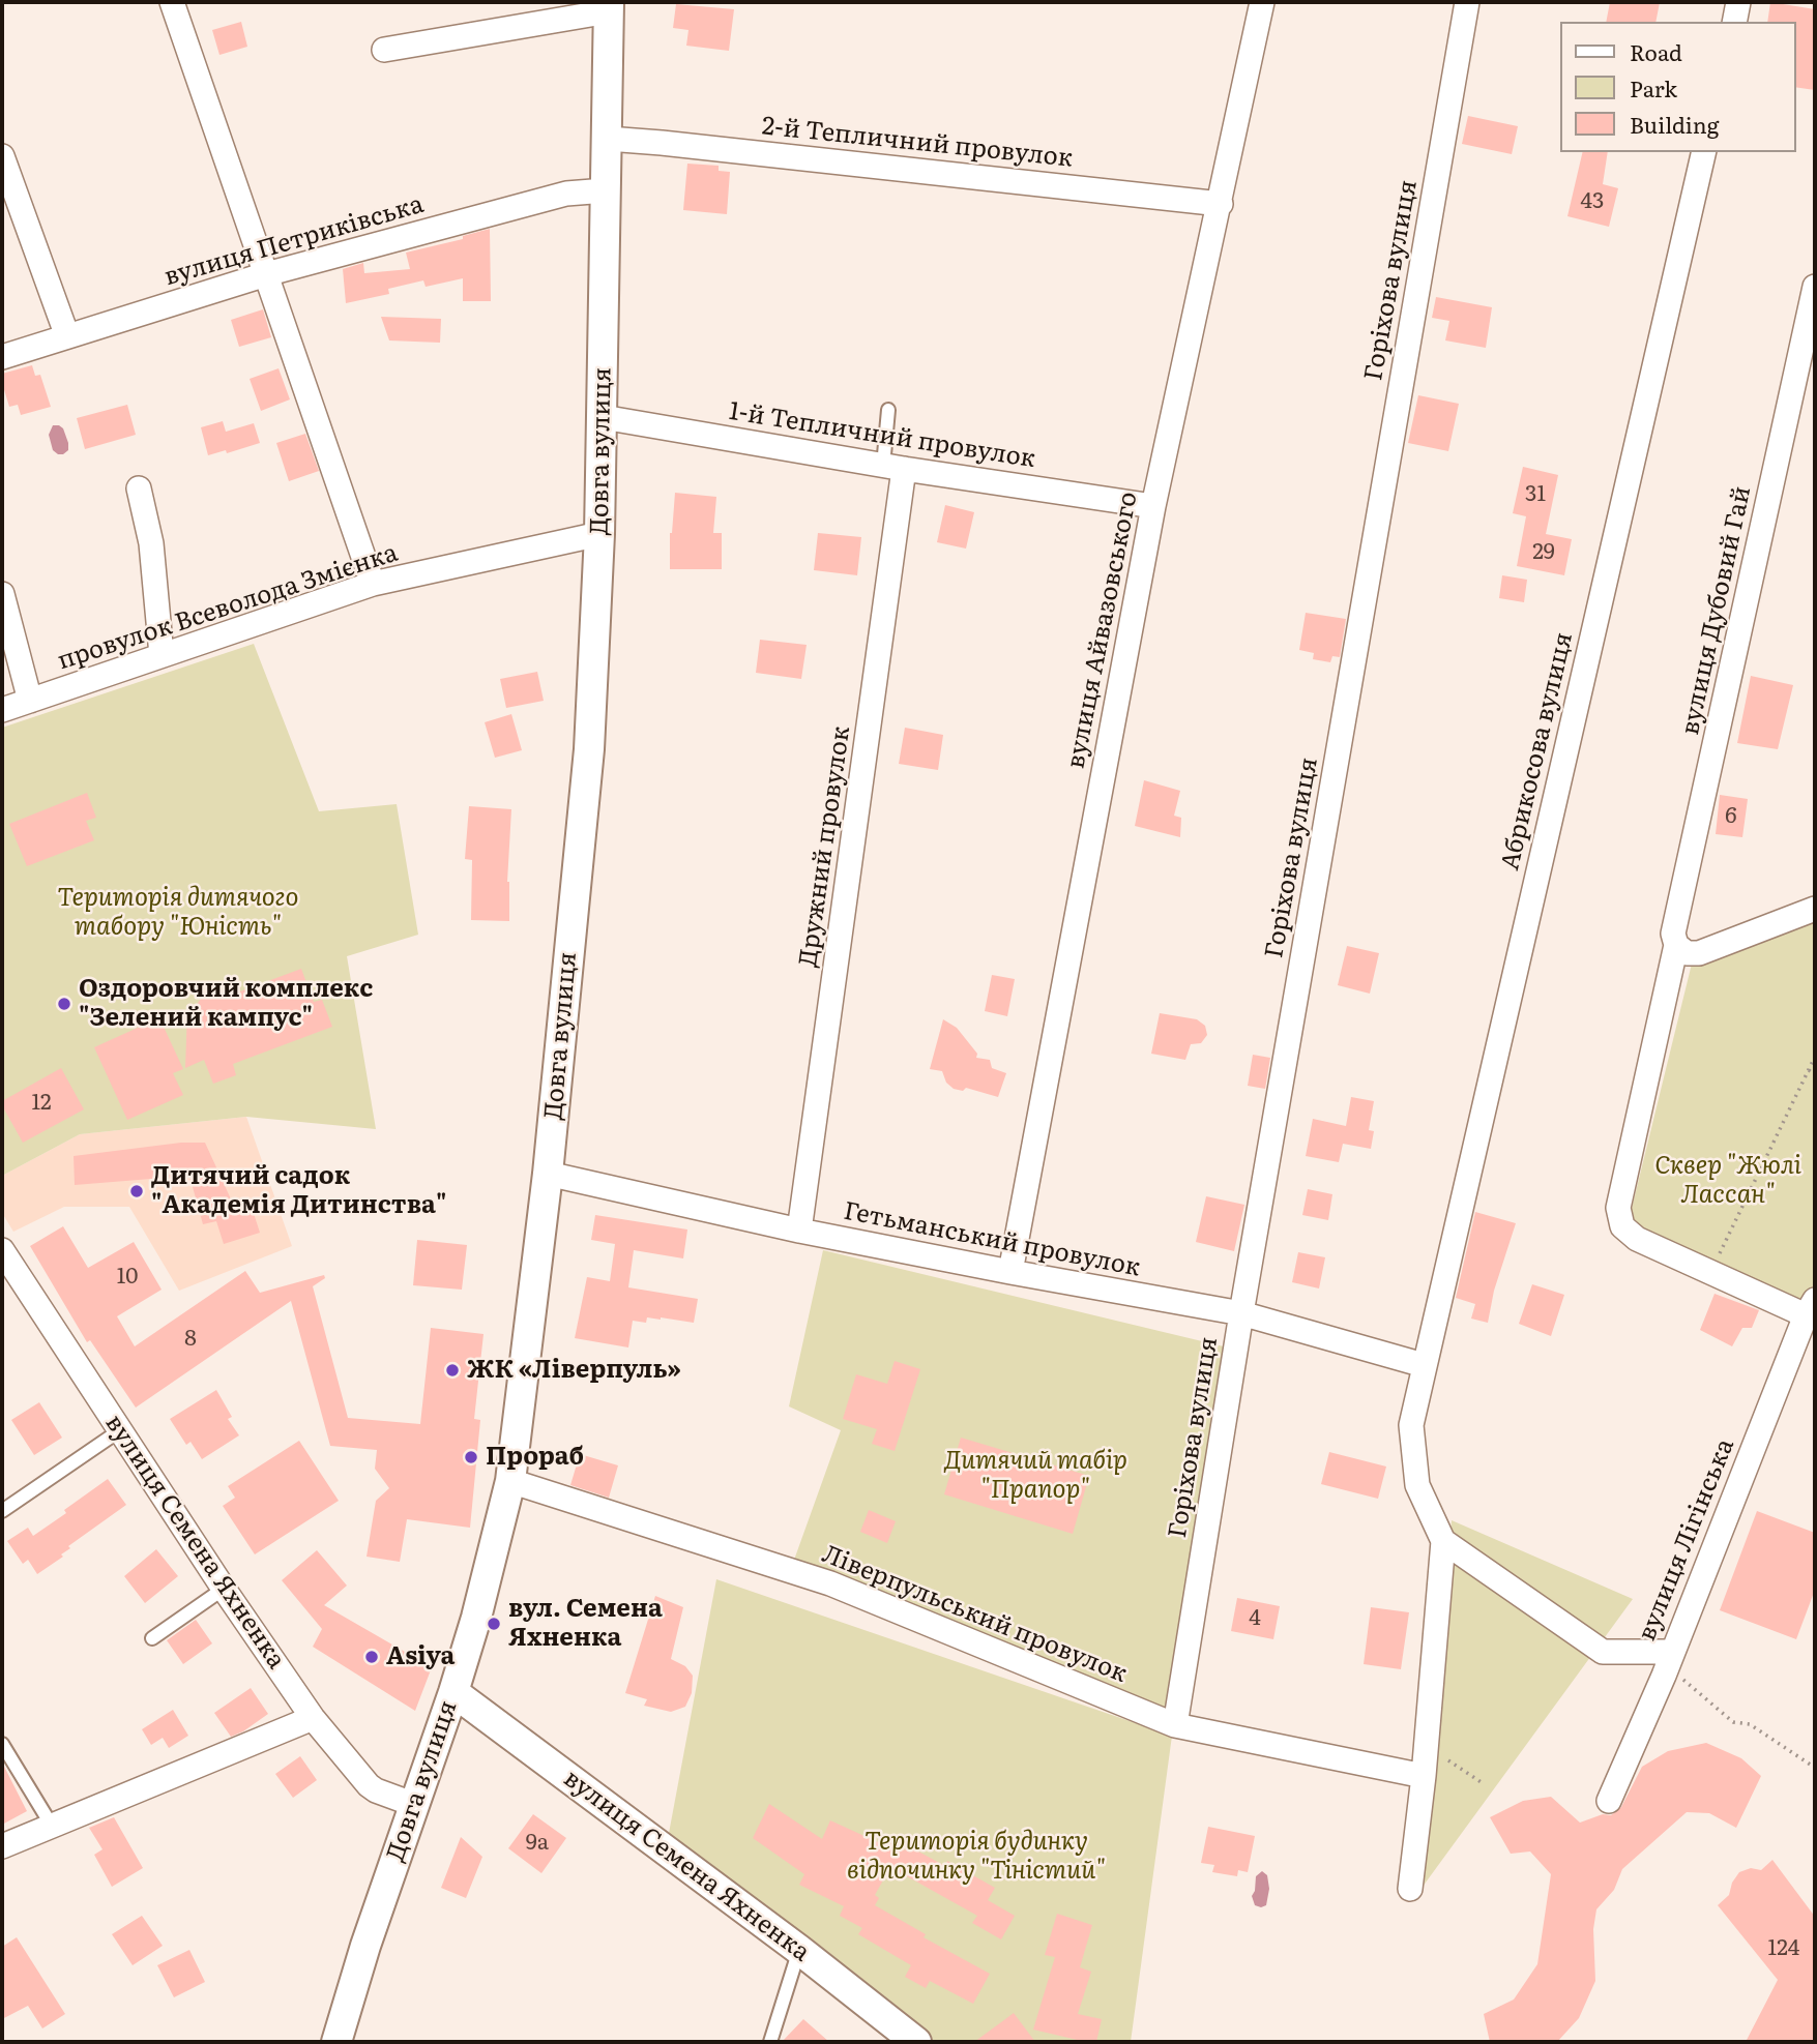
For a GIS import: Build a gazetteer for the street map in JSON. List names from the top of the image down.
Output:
{
  "streets": {
    "street": [
      "2-й Тепличний провулок",
      "вулиця Петриківська",
      "Горіхова вулиця",
      "1-й Тепличний провулок",
      "Довга вулиця",
      "провулок Всеволода Змієнка",
      "вулиця Дубовий Гай",
      "вулиця Айвазовського",
      "Абрикосова вулиця",
      "Дружний провулок",
      "Гетьманський провулок",
      "вулиця Лігінська",
      "вулиця Семена Яхненка",
      "Ліверпульський провулок"
    ]
  },
  "crossings": [
    ["2-й Тепличний провулок", "Довга вулиця"],
    ["2-й Тепличний провулок", "вулиця Айвазовського"],
    ["вулиця Петриківська", "Довга вулиця"],
    ["Горіхова вулиця", "Гетьманський провулок"],
    ["Горіхова вулиця", "Ліверпульський провулок"],
    ["1-й Тепличний провулок", "Довга вулиця"],
    ["1-й Тепличний провулок", "вулиця Айвазовського"],
    ["1-й Тепличний провулок", "Дружний провулок"],
    ["Довга вулиця", "провулок Всеволода Змієнка"],
    ["Довга вулиця", "Гетьманський провулок"],
    ["Довга вулиця", "вулиця Семена Яхненка"],
    ["Довга вулиця", "Ліверпульський провулок"],
    ["вулиця Дубовий Гай", "вулиця Лігінська"],
    ["вулиця Айвазовського", "Гетьманський провулок"],
    ["Абрикосова вулиця", "Гетьманський провулок"],
    ["Дружний провулок", "Гетьманський провулок"]
  ],
  "parks": [
    "Територія дитячого табору \"Юність\"",
    "Сквер \"Жюлі Лассан\"",
    "Дитячий табір \"Прапор\"",
    "Територія будинку відпочинку \"Тіністий\""
  ],
  "places": [
    "Оздоровчий комплекс \"Зелений кампус\"",
    "Дитячий садок \"Академія Дитинства\"",
    "ЖК «Ліверпуль»",
    "Прораб",
    "вул. Семена Яхненка",
    "Asiya"
  ],
  "house_numbers": [
    "43",
    "31",
    "29",
    "6",
    "12",
    "10",
    "8",
    "4",
    "9а",
    "124"
  ],
  "legend": ["Road", "Park", "Building"]
}
